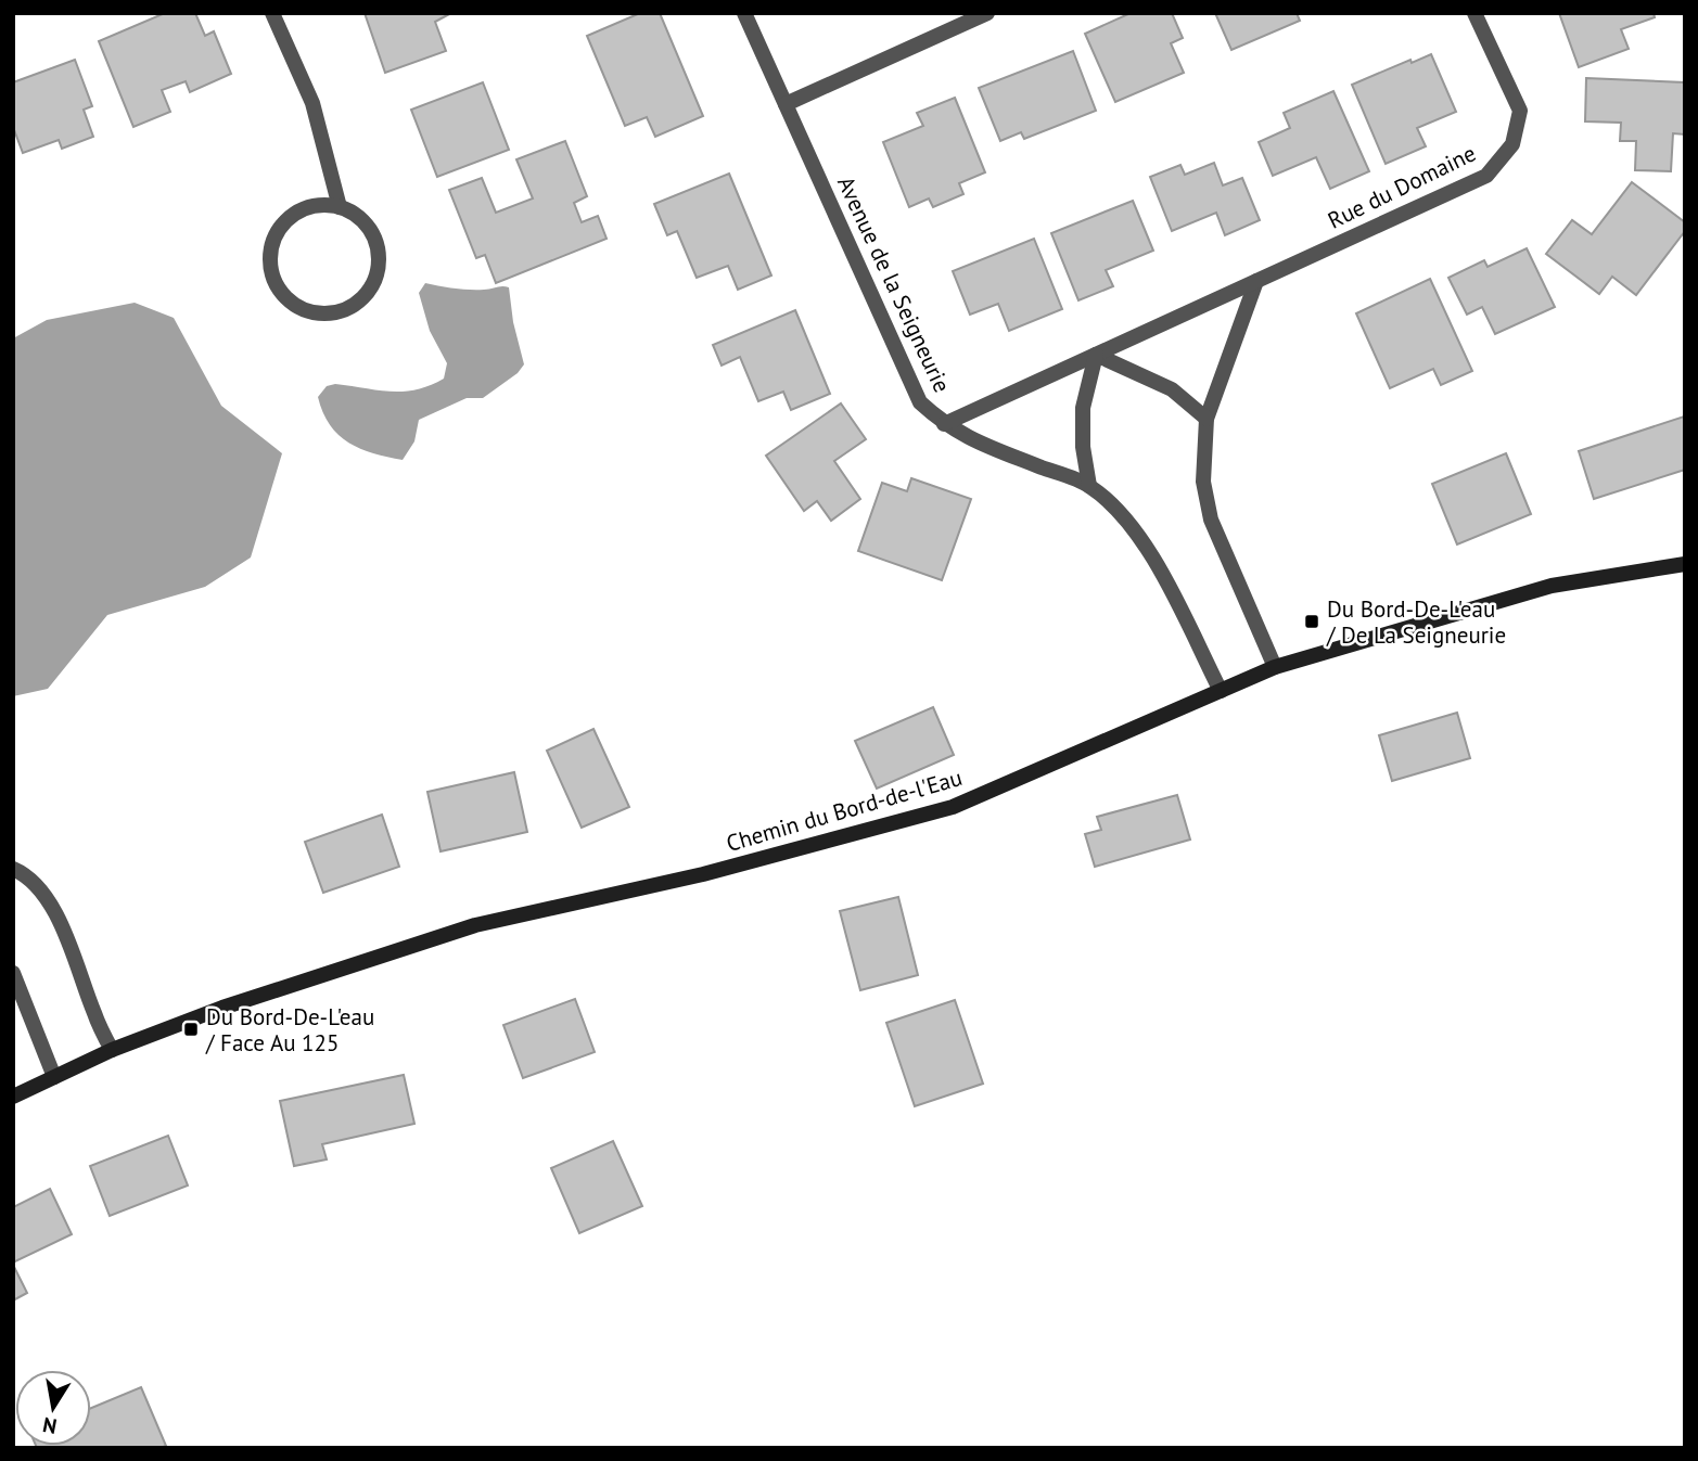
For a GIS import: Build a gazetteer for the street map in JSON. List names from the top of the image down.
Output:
{
  "streets": {
    "street": ["Rue du Domaine", "Avenue de la Seigneurie", "Chemin du Bord-de-l'Eau"]
  },
  "crossings": [
    ["Rue du Domaine", "Avenue de la Seigneurie"],
    ["Avenue de la Seigneurie", "Chemin du Bord-de-l'Eau"]
  ],
  "places": {
    "transit": ["Du Bord-De-L'eau / De La Seigneurie", "Du Bord-De-L'eau / Face Au 125"]
  },
  "north": "bottom"
}
